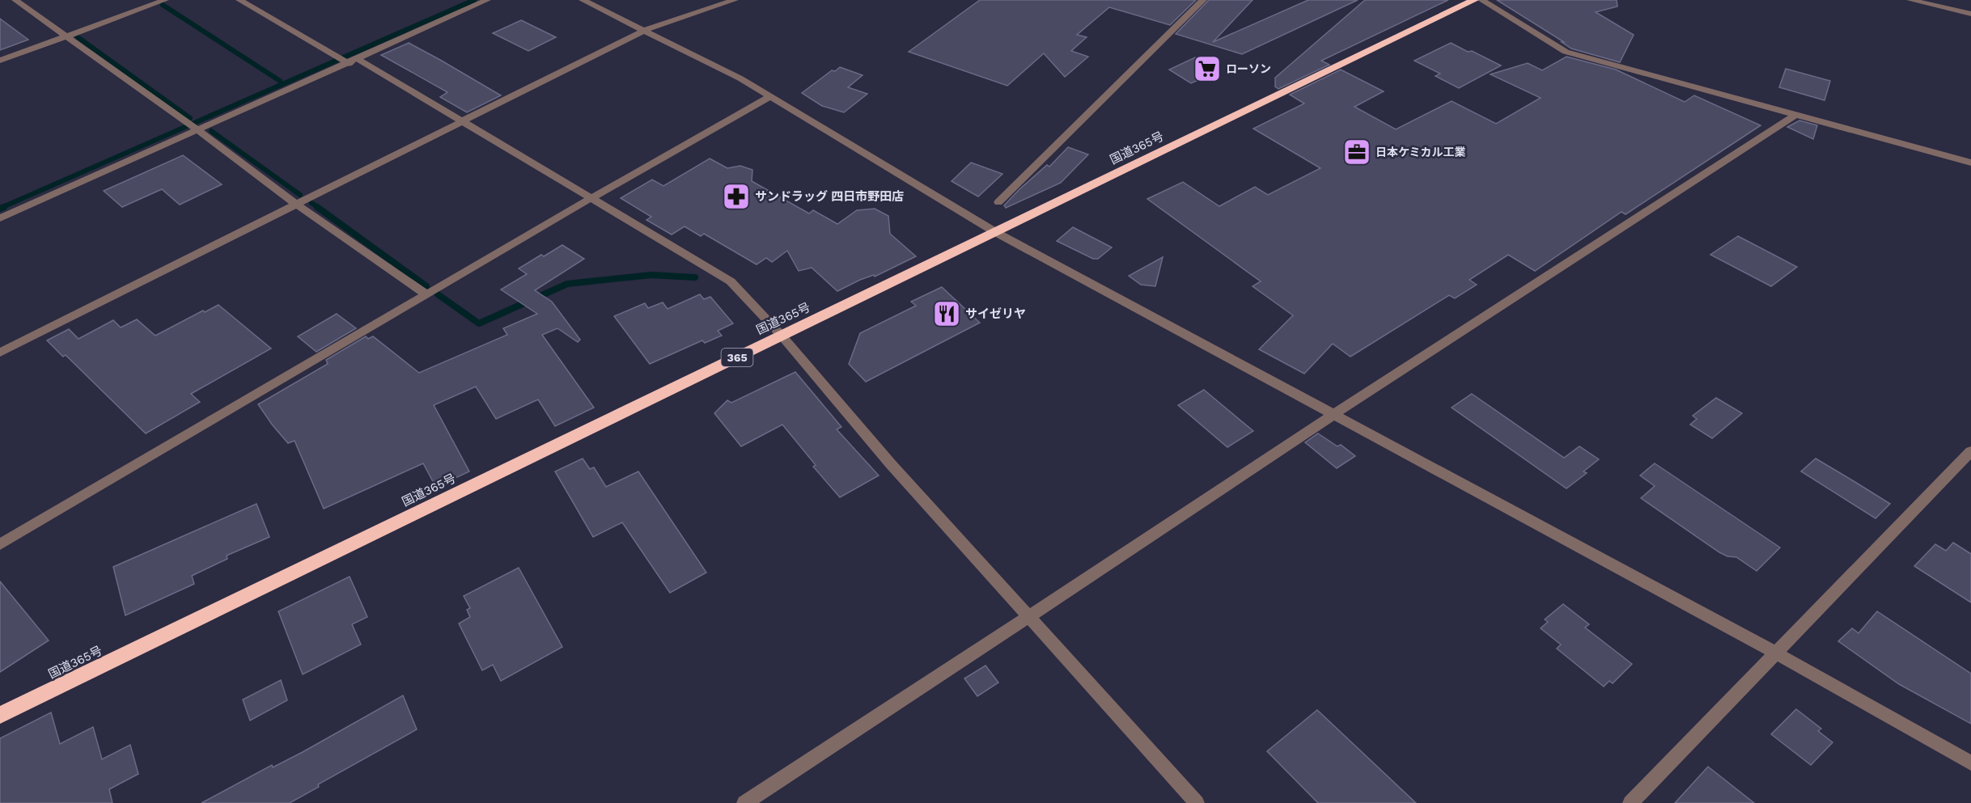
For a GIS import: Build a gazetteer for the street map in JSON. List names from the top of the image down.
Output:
{
  "streets": {
    "highway": ["国道365号", "365"]
  },
  "places": {
    "supermarket": ["ローソン"],
    "office": ["日本ケミカル工業"],
    "pharmacy": ["サンドラッグ 四日市野田店"],
    "restaurant": ["サイゼリヤ"]
  }
}
